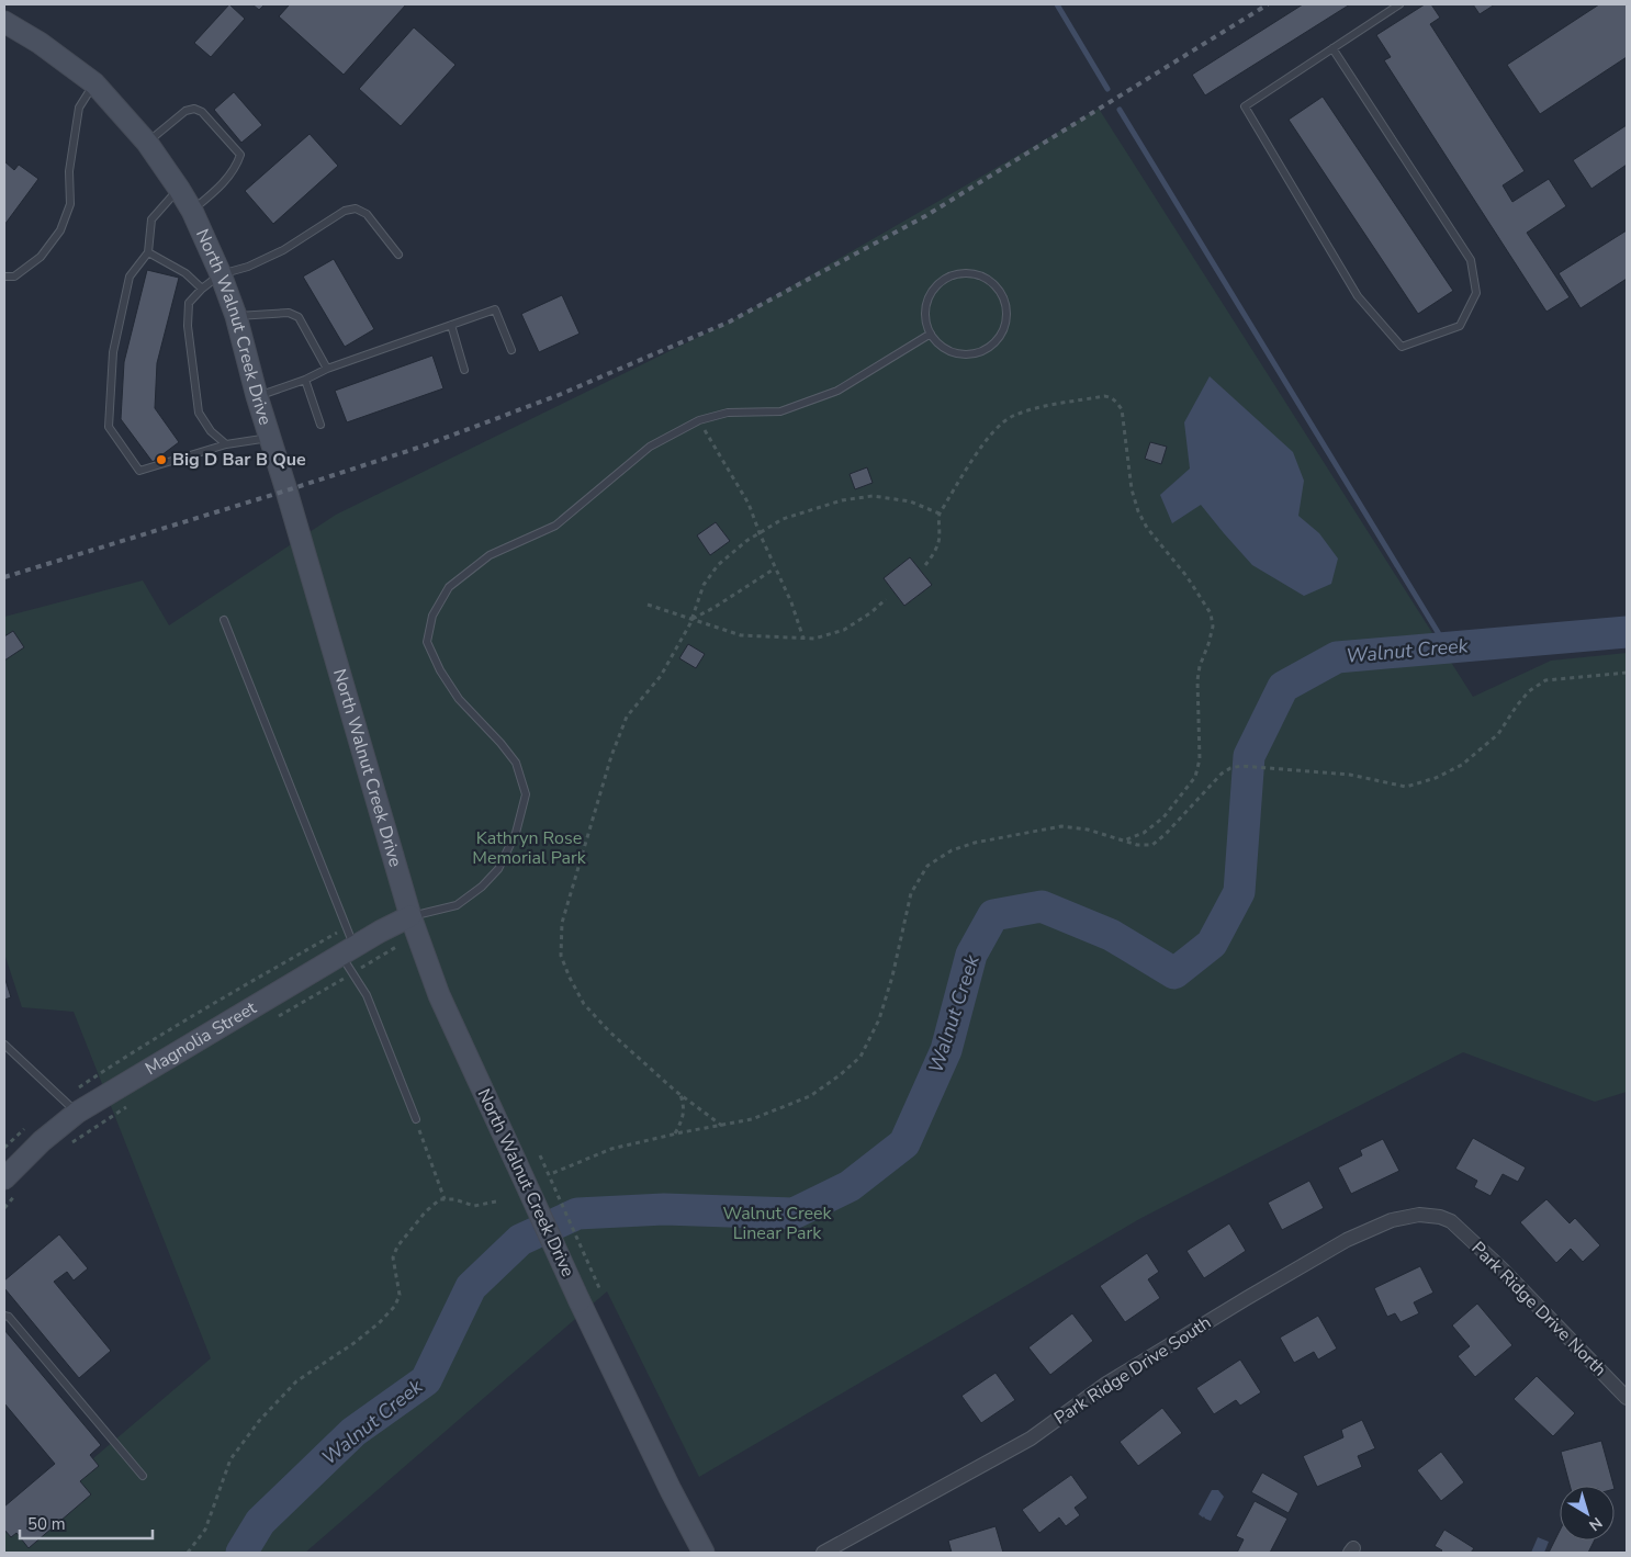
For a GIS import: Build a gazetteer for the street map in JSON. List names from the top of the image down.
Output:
{
  "streets": {
    "main road": ["North Walnut Creek Drive", "Magnolia Street"],
    "street": ["Park Ridge Drive North", "Park Ridge Drive South"]
  },
  "crossings": [
    ["North Walnut Creek Drive", "Magnolia Street"],
    ["Park Ridge Drive North", "Park Ridge Drive South"]
  ],
  "water": ["Walnut Creek"],
  "parks": ["Kathryn Rose Memorial Park", "Walnut Creek Linear Park"],
  "places": ["Big D Bar B Que"],
  "scale_bar": "50 m",
  "north": "bottom right"
}
